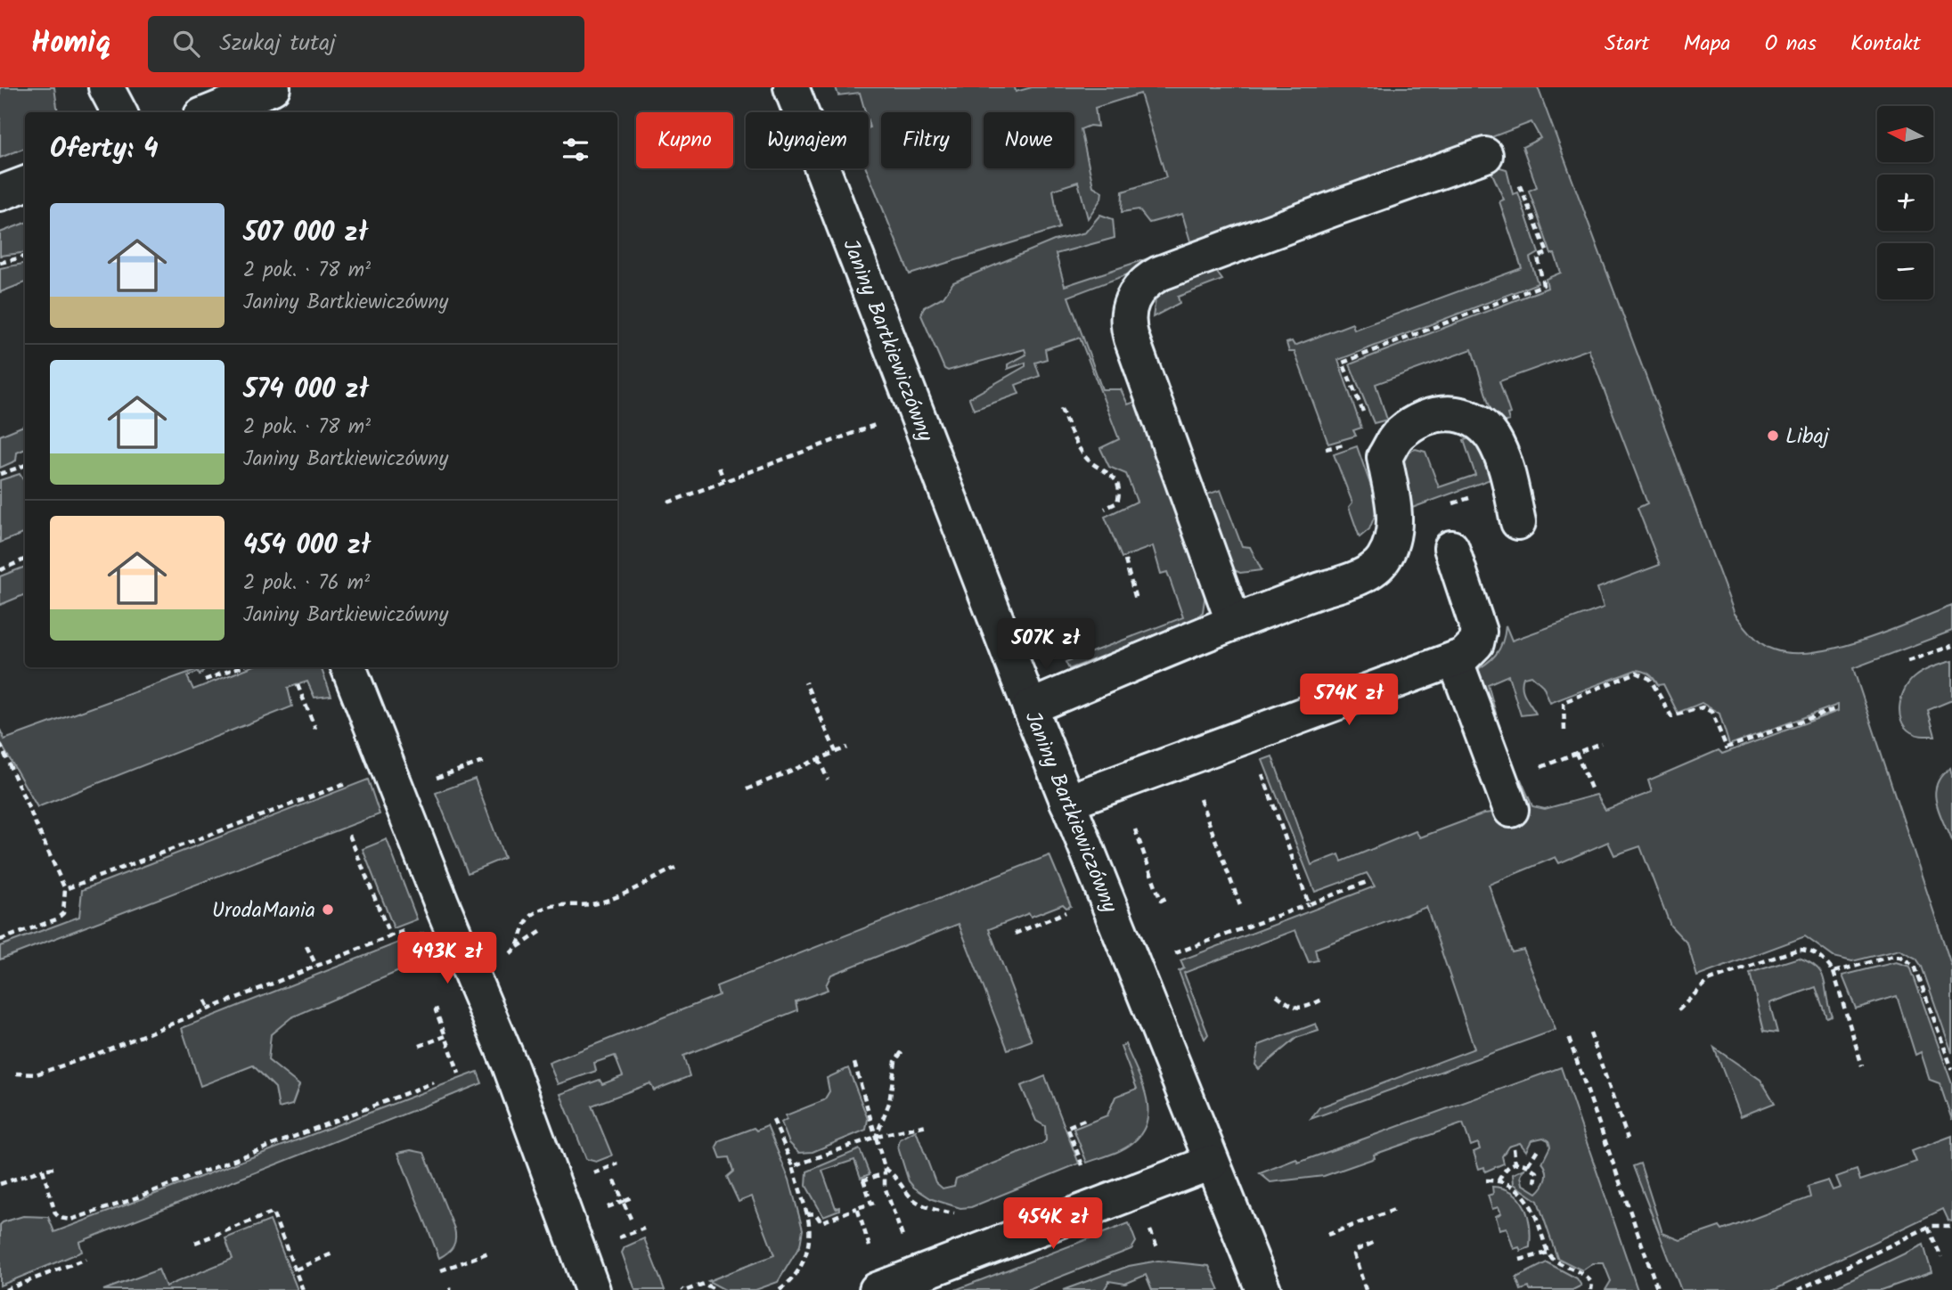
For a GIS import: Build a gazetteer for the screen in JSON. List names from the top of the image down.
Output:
{
  "streets": {
    "street": ["Janiny Bartkiewiczówny"]
  },
  "places": ["Libaj", "UrodaMania"],
  "north": "left",
  "page": {
    "header": "Homiq",
    "search": "Szukaj tutaj",
    "nav": [
      "Start",
      "Mapa",
      "O nas",
      "Kontakt"
    ],
    "map_buttons": ["+", "−"],
    "chip": [
      "Kupno",
      "Wynajem",
      "Filtry",
      "Nowe"
    ],
    "heading": "Oferty: 4",
    "list": [
      {
        "name": "507 000 zł",
        "note": "2 pok. · 78 m² · Janiny Bartkiewiczówny"
      },
      {
        "name": "574 000 zł",
        "note": "2 pok. · 78 m² · Janiny Bartkiewiczówny"
      },
      {
        "name": "454 000 zł",
        "note": "2 pok. · 76 m² · Janiny Bartkiewiczówny"
      }
    ],
    "price": [
      "507K zł",
      "574K zł",
      "493K zł",
      "454K zł"
    ]
  }
}
